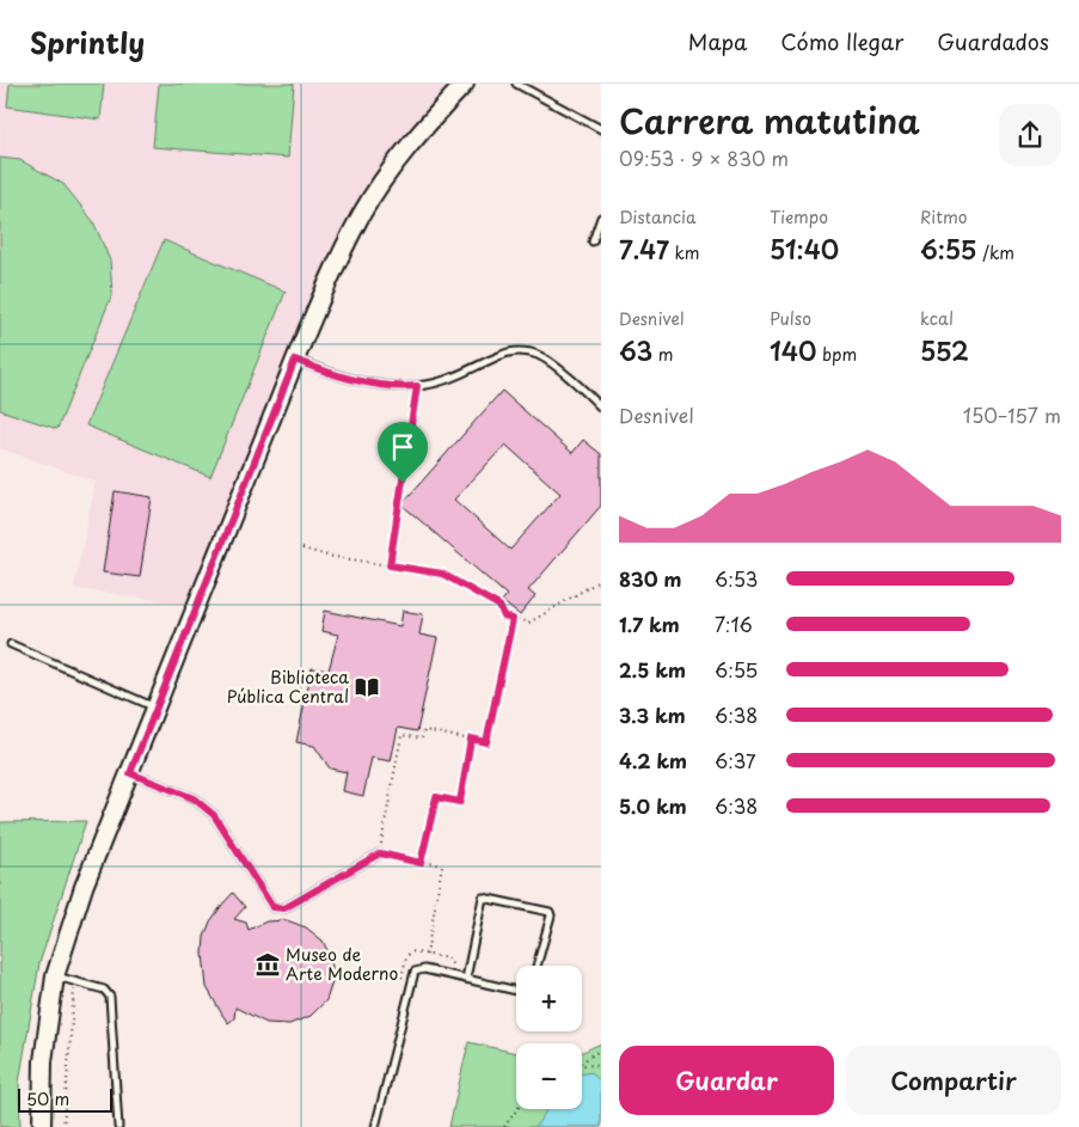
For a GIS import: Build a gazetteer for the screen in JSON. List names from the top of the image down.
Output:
{
  "places": {
    "library": ["Biblioteca Pública Central"],
    "museum": ["Museo de Arte Moderno"]
  },
  "scale_bar": "50 m",
  "page": {
    "header": "Sprintly",
    "nav": ["Mapa", "Cómo llegar", "Guardados"],
    "heading": ["Carrera matutina", "09:53 · 9 × 830 m"],
    "stats": [
      ["Distancia", "7.47 km"],
      ["Tiempo", "51:40"],
      ["Ritmo", "6:55 /km"],
      ["Desnivel", "63 m"],
      ["Pulso", "140 bpm"],
      ["kcal", "552"]
    ],
    "chart": ["Desnivel", "150–157 m"],
    "list": [
      {
        "name": "830 m",
        "note": "6:53"
      },
      {
        "name": "1.7 km",
        "note": "7:16"
      },
      {
        "name": "2.5 km",
        "note": "6:55"
      },
      {
        "name": "3.3 km",
        "note": "6:38"
      },
      {
        "name": "4.2 km",
        "note": "6:37"
      },
      {
        "name": "5.0 km",
        "note": "6:38"
      }
    ],
    "map_buttons": ["+", "−"],
    "buttons": ["Guardar", "Compartir"],
    "scale": "50 m"
  }
}
